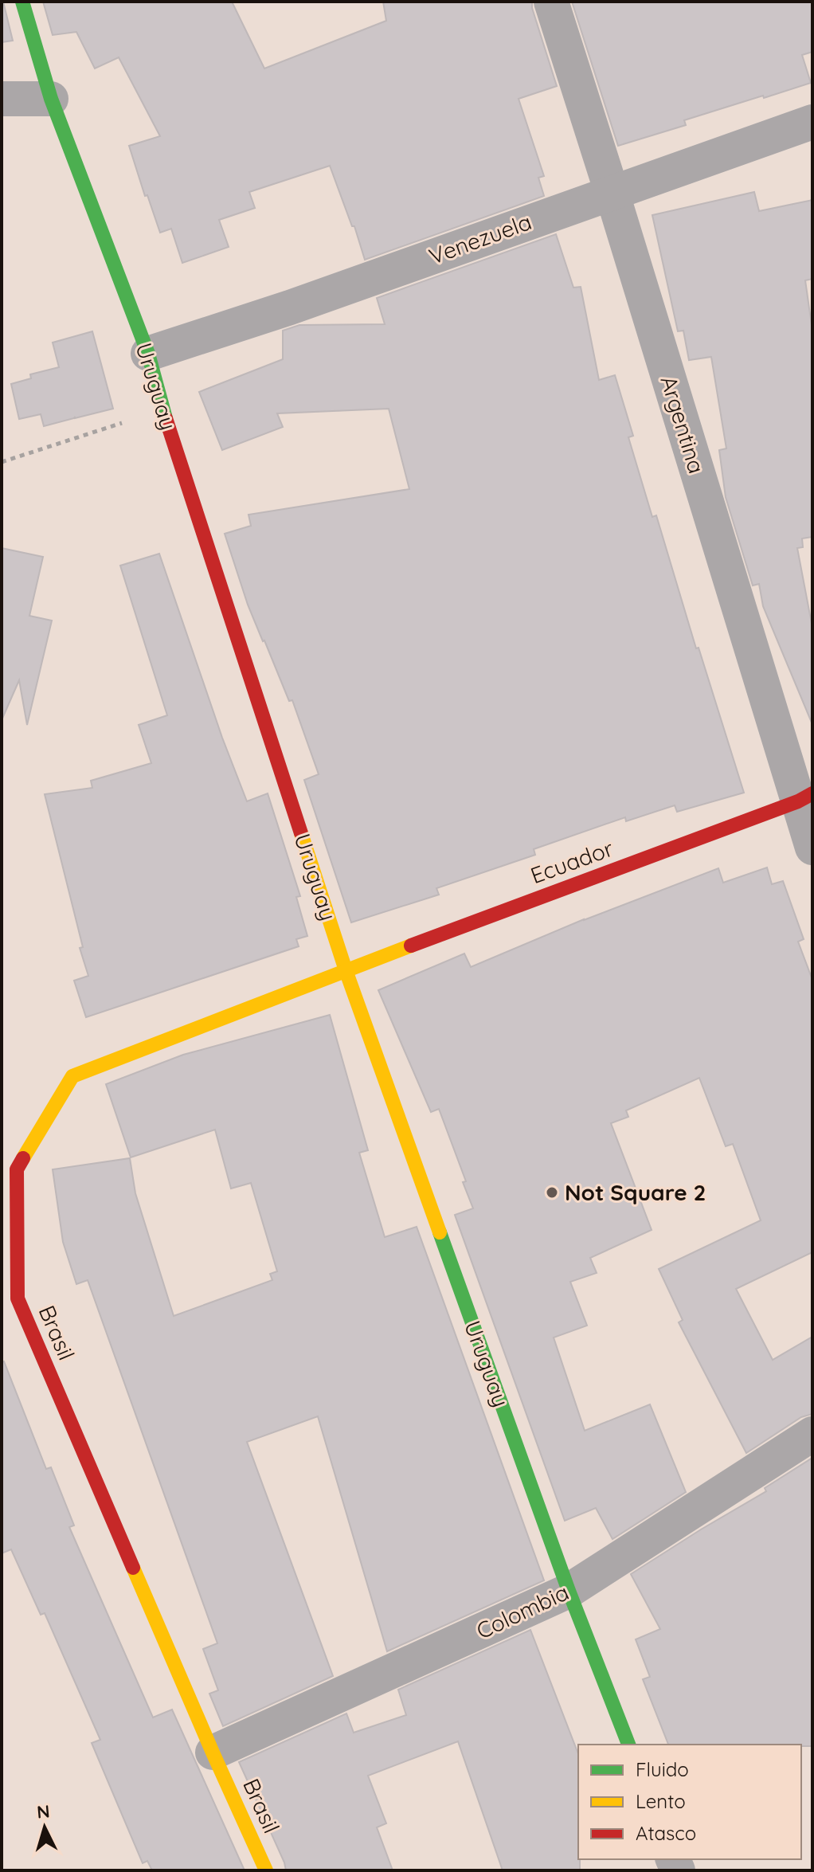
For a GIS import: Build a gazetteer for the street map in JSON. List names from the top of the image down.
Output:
{
  "streets": {
    "street": [
      "Venezuela",
      "Uruguay",
      "Argentina",
      "Ecuador",
      "Brasil",
      "Colombia"
    ]
  },
  "crossings": [
    ["Venezuela", "Uruguay"],
    ["Venezuela", "Argentina"],
    ["Uruguay", "Ecuador"],
    ["Uruguay", "Brasil"],
    ["Uruguay", "Colombia"],
    ["Argentina", "Ecuador"],
    ["Ecuador", "Brasil"],
    ["Brasil", "Colombia"]
  ],
  "places": ["Not Square 2"],
  "legend": ["Fluido", "Lento", "Atasco"],
  "north": "top"
}
